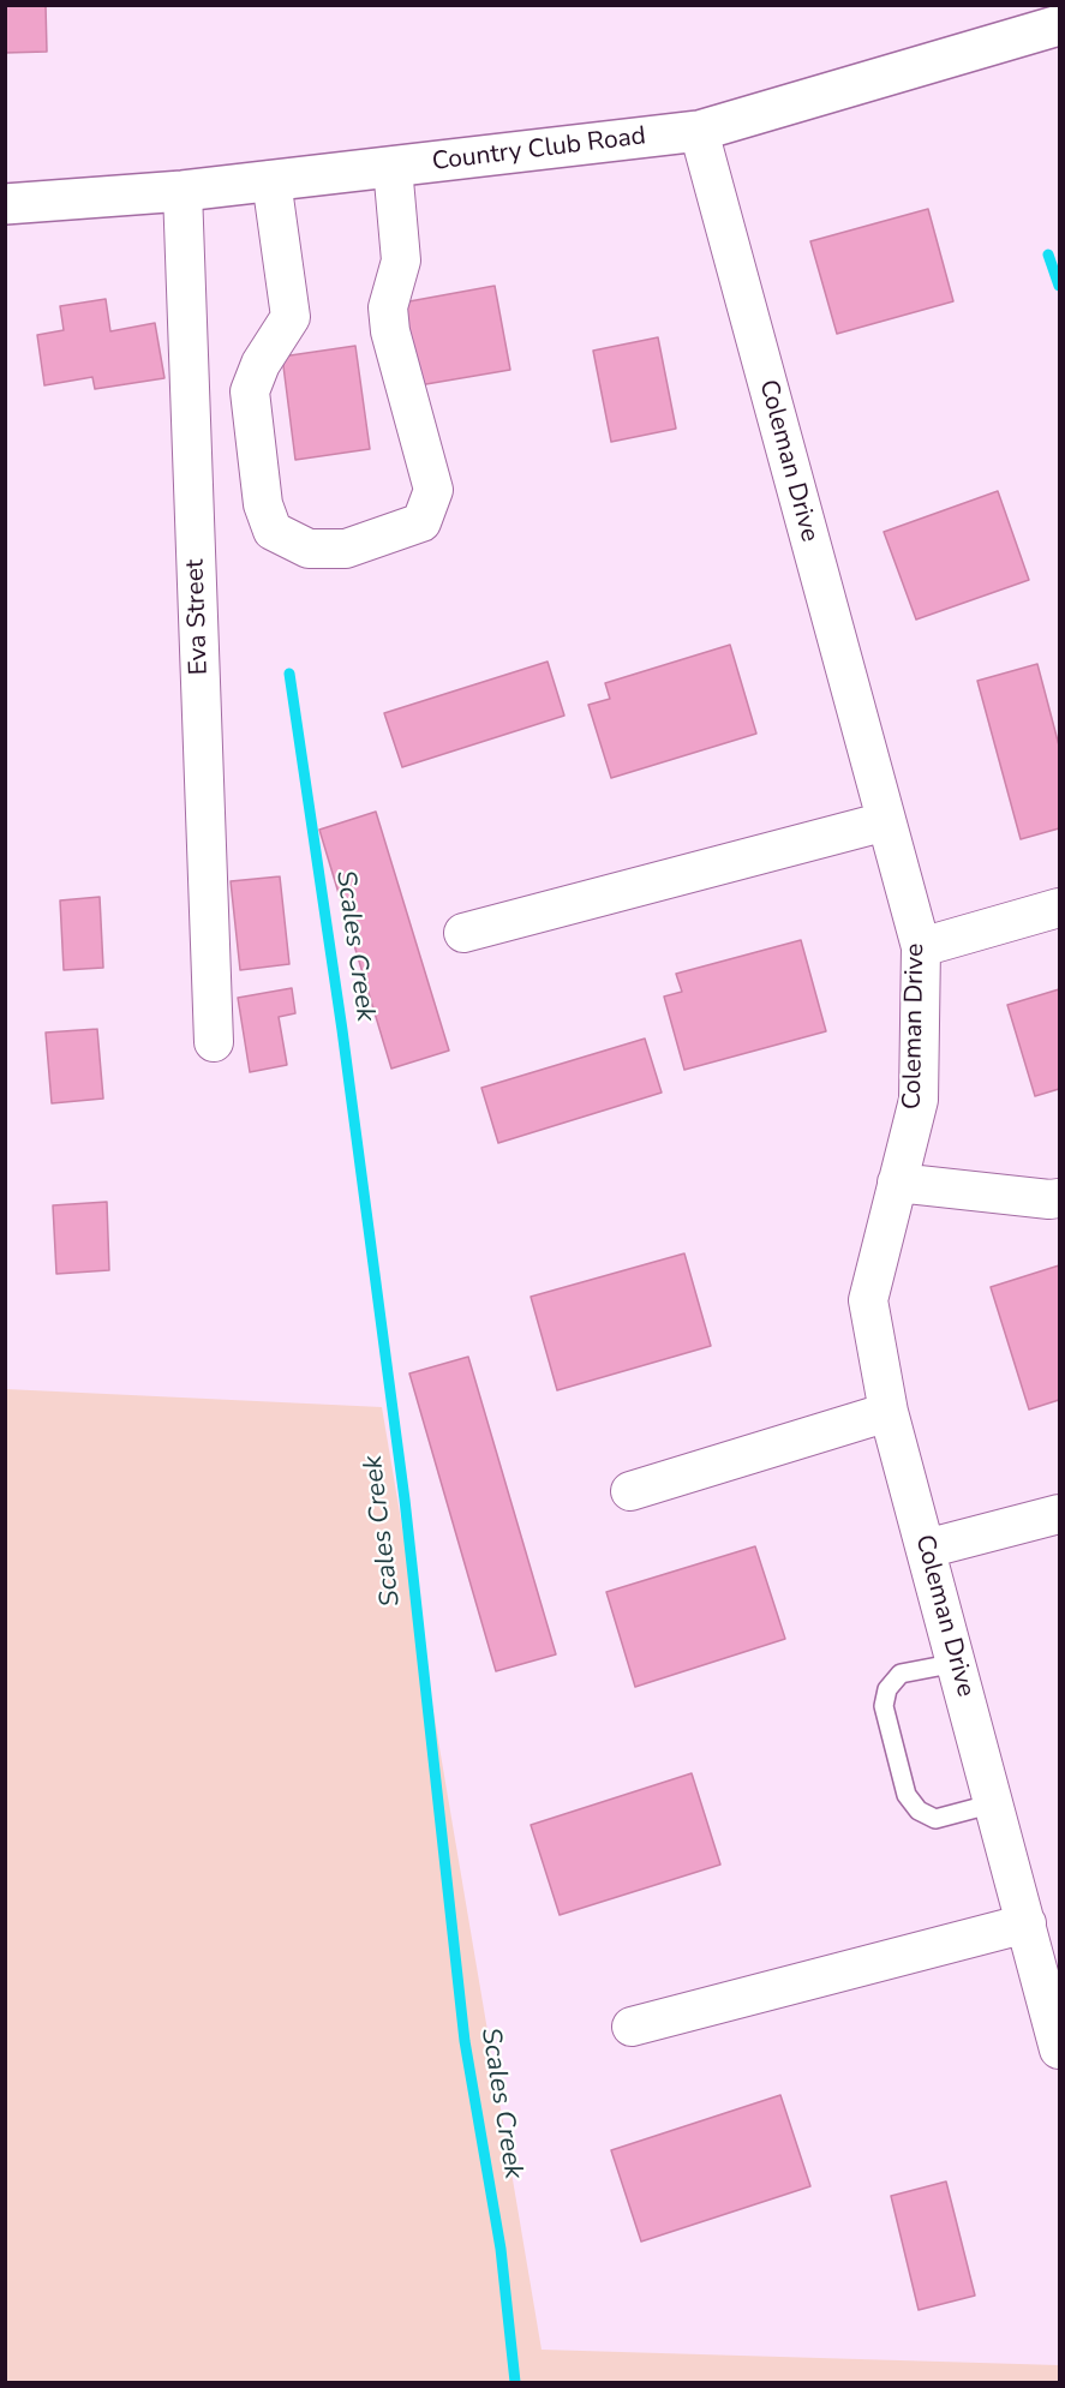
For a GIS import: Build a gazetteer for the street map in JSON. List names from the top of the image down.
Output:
{
  "streets": {
    "main road": ["Country Club Road"],
    "street": ["Coleman Drive", "Eva Street"]
  },
  "crossings": [
    ["Country Club Road", "Coleman Drive"],
    ["Country Club Road", "Eva Street"]
  ],
  "water": ["Scales Creek"]
}
